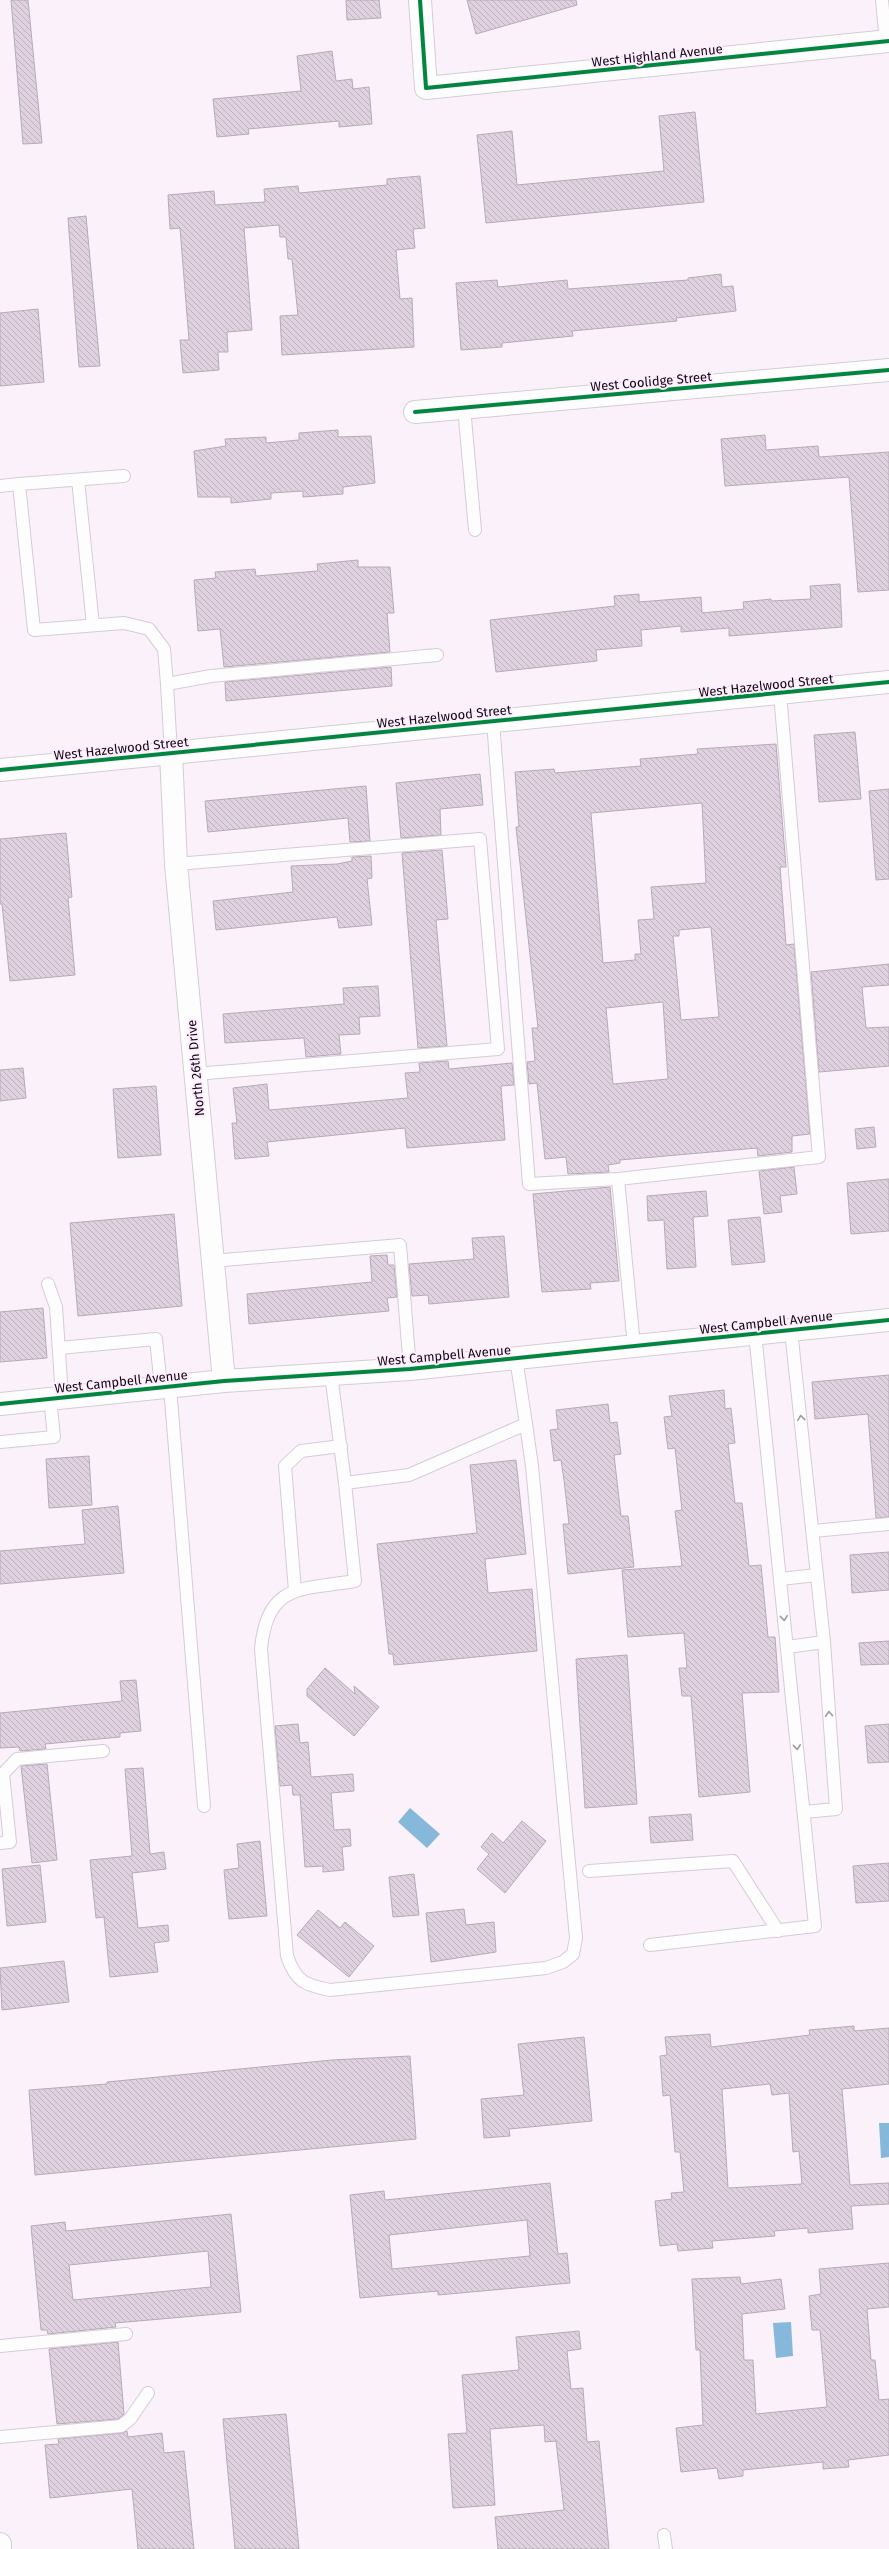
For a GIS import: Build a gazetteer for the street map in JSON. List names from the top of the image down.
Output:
{
  "streets": {
    "street": [
      "West Highland Avenue",
      "West Coolidge Street",
      "West Hazelwood Street",
      "North 26th Drive",
      "West Campbell Avenue"
    ]
  },
  "crossings": [
    ["West Hazelwood Street", "North 26th Drive"],
    ["North 26th Drive", "West Campbell Avenue"]
  ]
}
